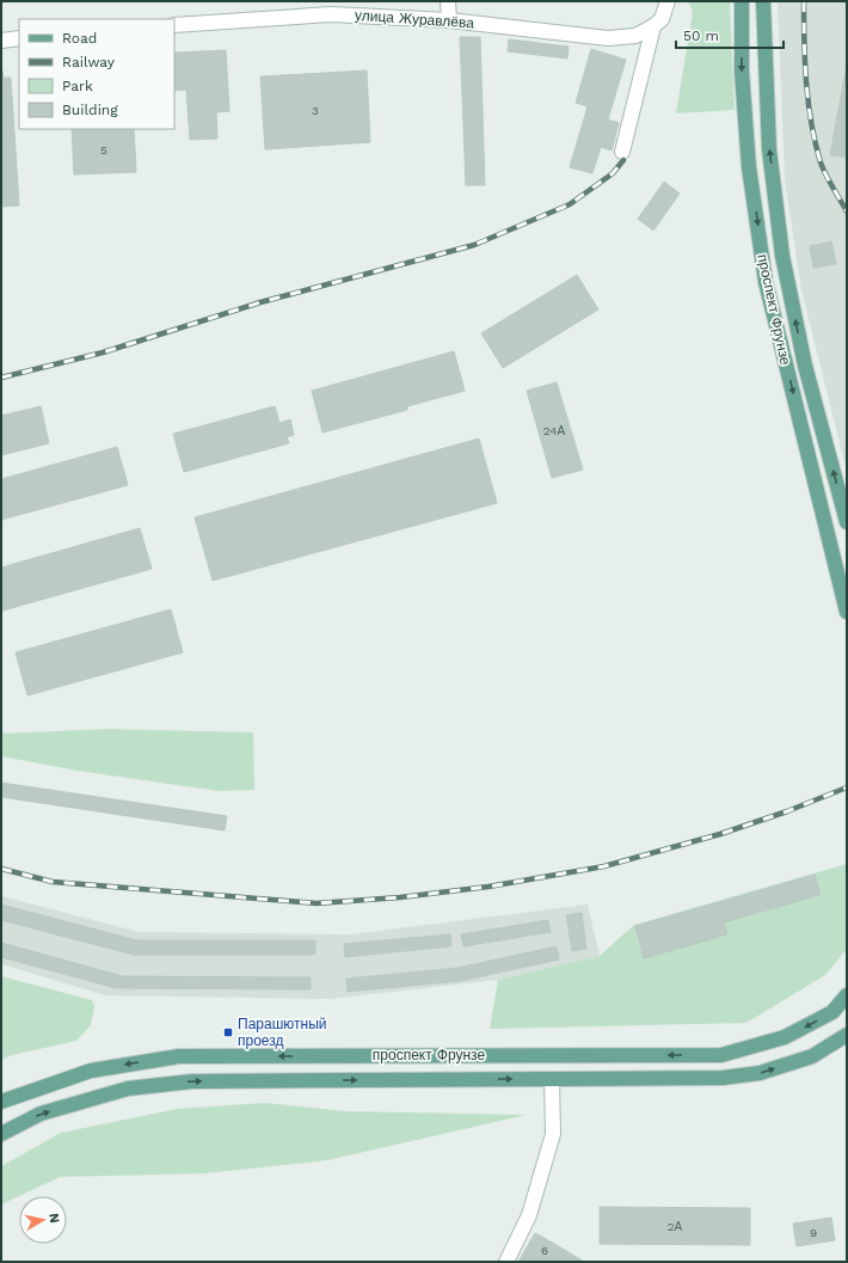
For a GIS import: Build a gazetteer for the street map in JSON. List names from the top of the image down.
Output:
{
  "streets": {
    "main road": ["проспект Фрунзе"],
    "street": ["улица Журавлёва"]
  },
  "places": {
    "transit": ["Парашютный проезд"]
  },
  "house_numbers": [
    "3",
    "5",
    "24А",
    "2А",
    "9",
    "6"
  ],
  "legend": [
    "Road",
    "Railway",
    "Park",
    "Building"
  ],
  "scale_bar": "50 m",
  "north": "right"
}
